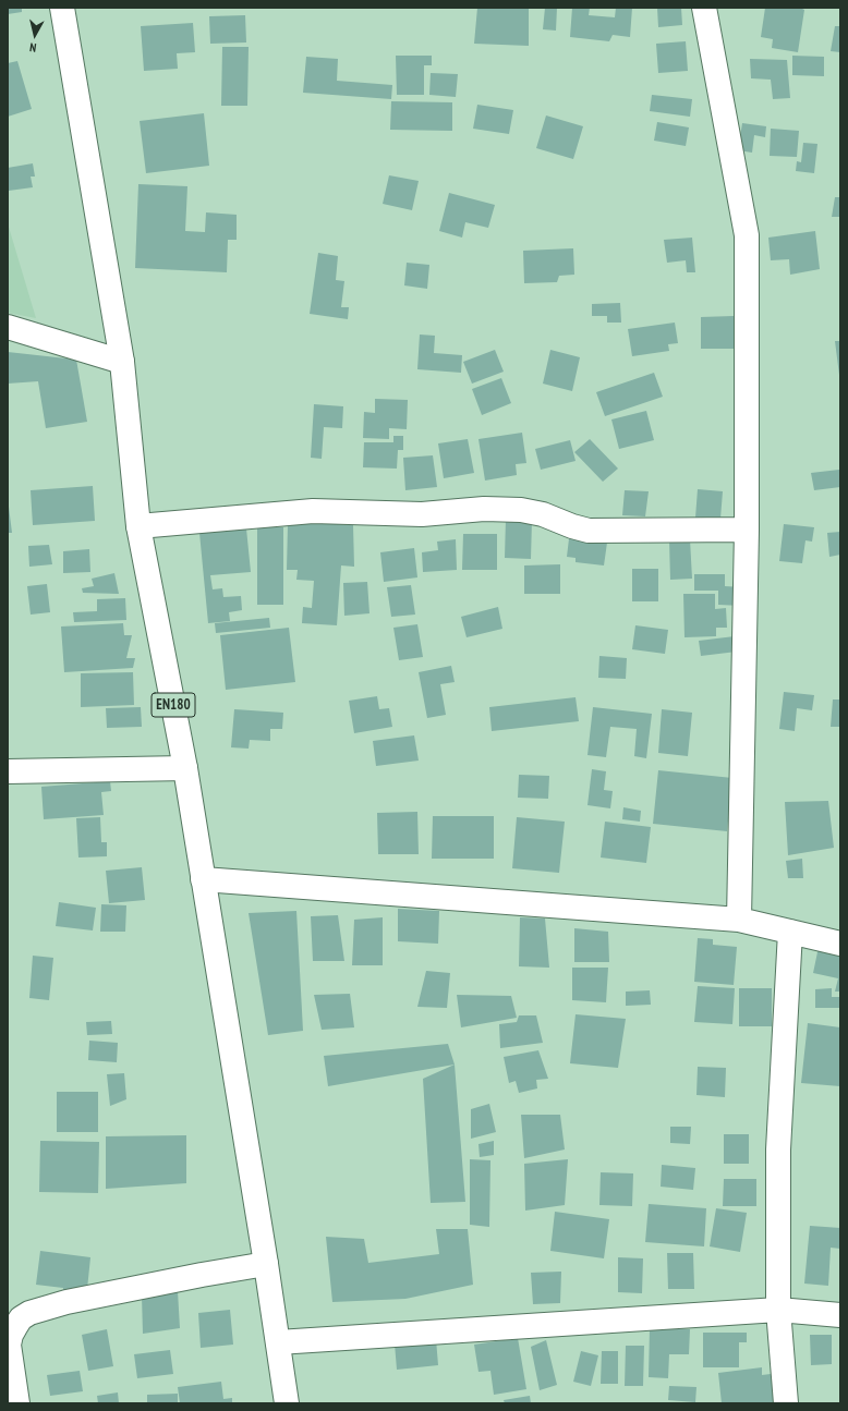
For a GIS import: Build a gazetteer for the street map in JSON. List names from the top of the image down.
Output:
{
  "streets": {
    "street": ["EN180"]
  },
  "north": "bottom"
}
